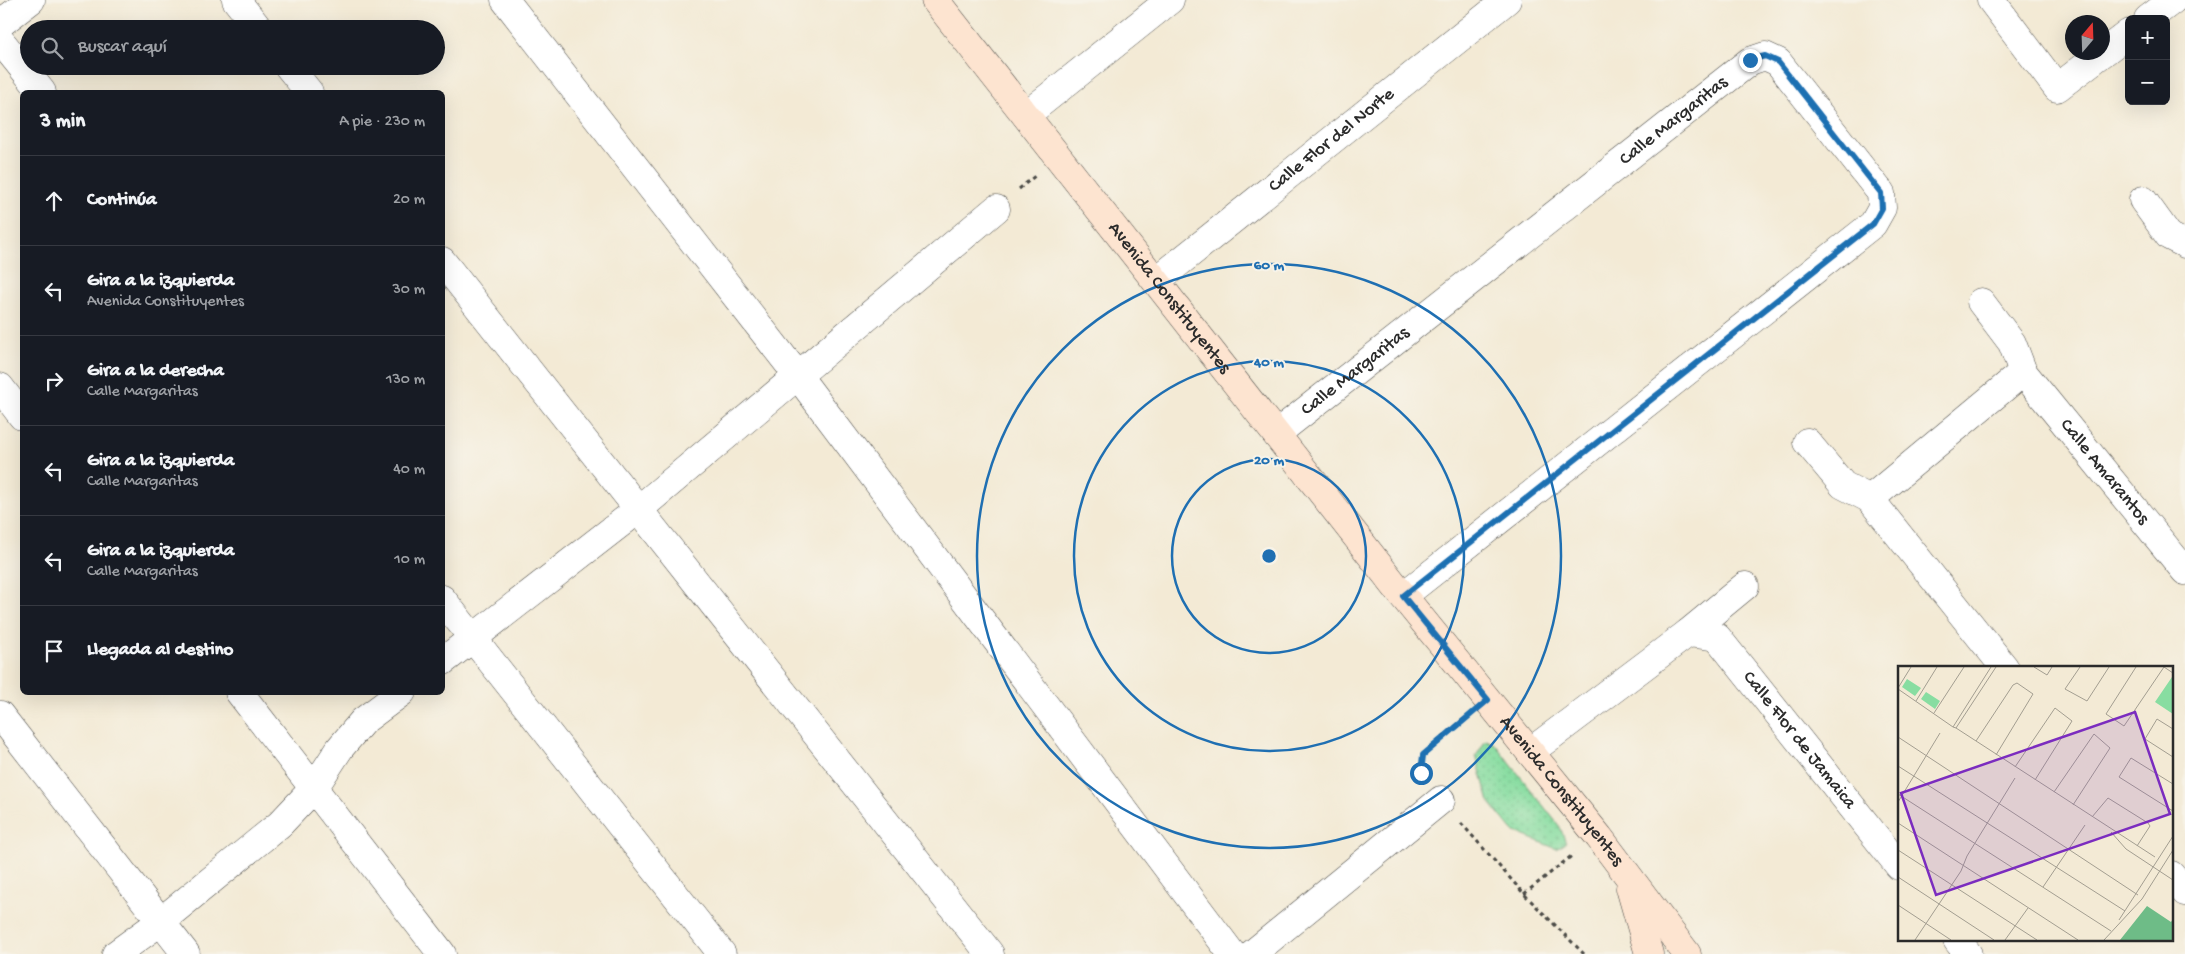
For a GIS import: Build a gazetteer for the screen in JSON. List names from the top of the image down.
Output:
{
  "streets": {
    "main road": ["Avenida Constituyentes"],
    "street": [
      "Calle Margaritas",
      "Calle Flor del Norte",
      "Calle Amarantos",
      "Calle Flor de Jamaica"
    ]
  },
  "crossings": [
    ["Calle Margaritas", "Avenida Constituyentes"],
    ["Calle Flor del Norte", "Avenida Constituyentes"]
  ],
  "north": "top",
  "page": {
    "map_buttons": ["+", "−"],
    "search": "Buscar aquí",
    "heading": ["3 min", "A pie · 230 m"],
    "list": [
      ["Continúa", "20 m"],
      ["Gira a la izquierda", "Avenida Constituyentes", "30 m"],
      ["Gira a la derecha", "Calle Margaritas", "130 m"],
      ["Gira a la izquierda", "Calle Margaritas", "40 m"],
      ["Gira a la izquierda", "Calle Margaritas", "10 m"],
      "Llegada al destino"
    ]
  },
  "rings": ["60 m", "40 m", "20 m"]
}
